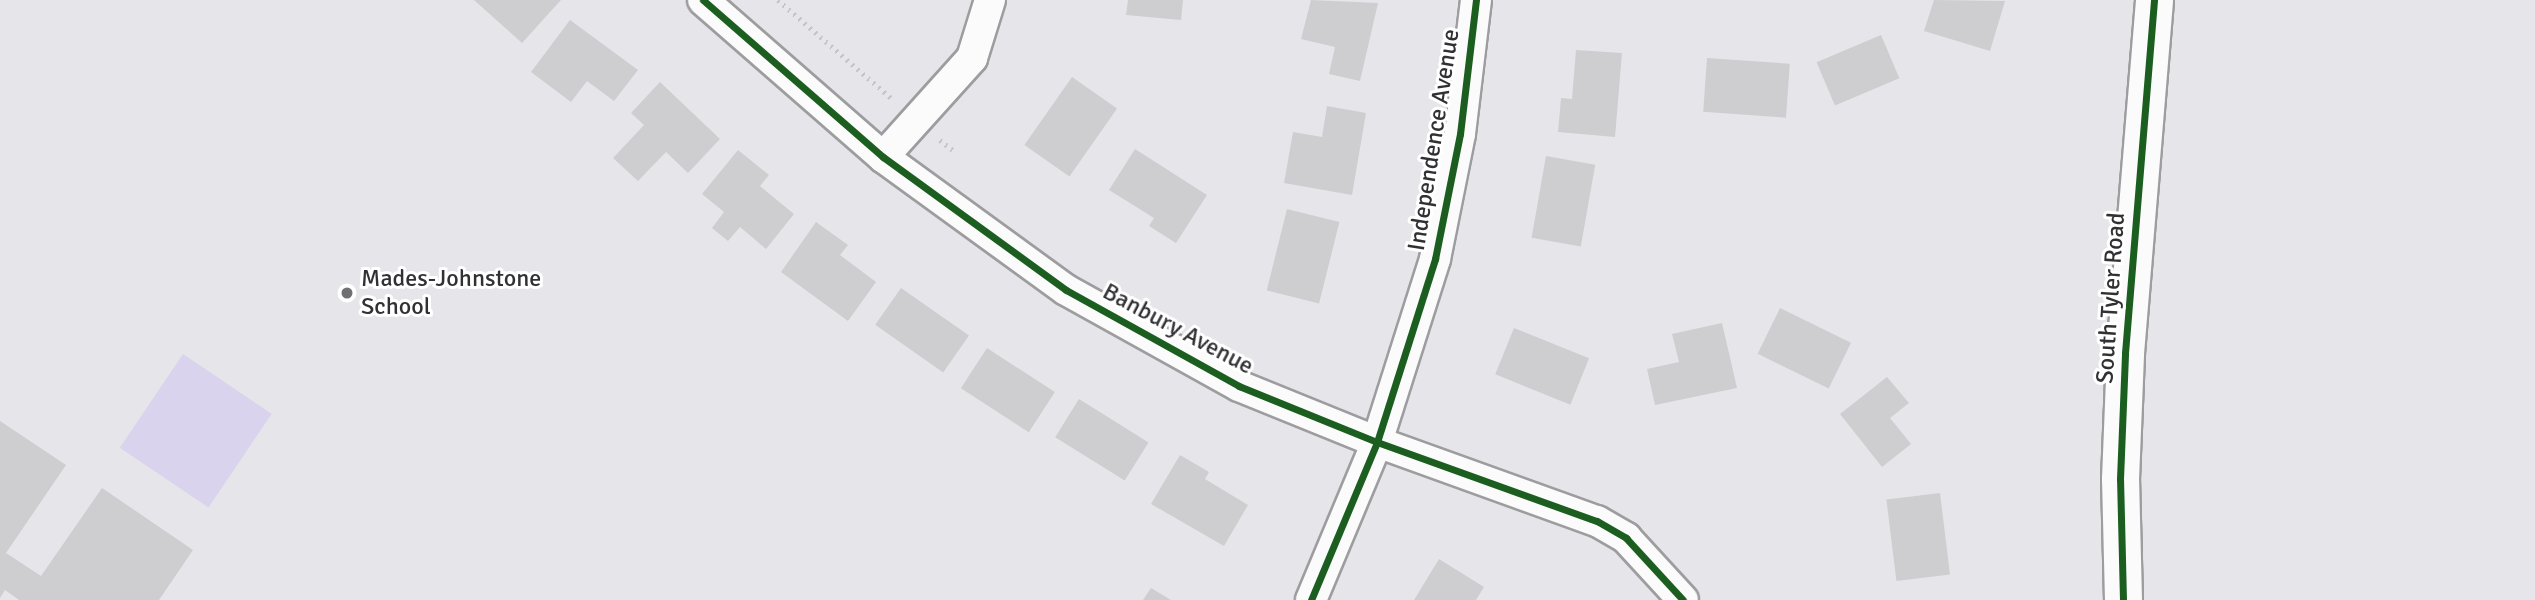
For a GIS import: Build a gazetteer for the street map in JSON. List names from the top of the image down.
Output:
{
  "streets": {
    "street": ["Independence Avenue", "South Tyler Road", "Banbury Avenue"]
  },
  "crossings": [
    ["Independence Avenue", "Banbury Avenue"]
  ],
  "places": ["Mades-Johnstone School"]
}
